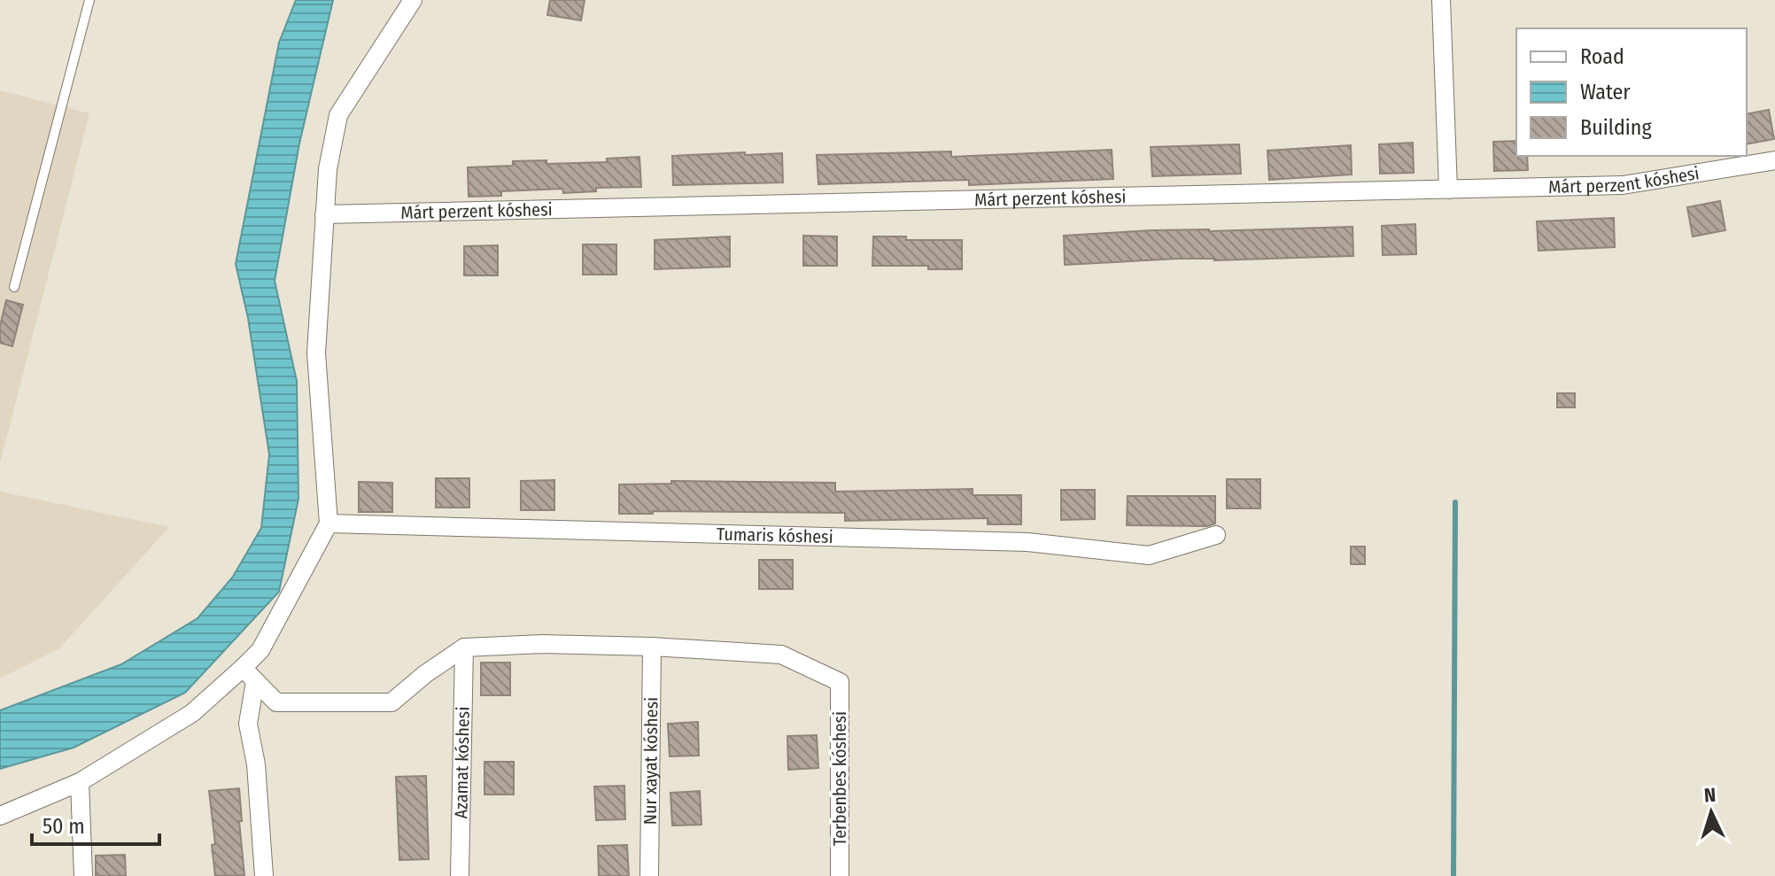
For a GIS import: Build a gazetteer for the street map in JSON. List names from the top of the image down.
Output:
{
  "streets": {
    "street": [
      "Márt perzent kóshesi",
      "Tumaris kóshesi",
      "Nur xayat kóshesi",
      "Azamat kóshesi",
      "Terbenbes kóshesi"
    ]
  },
  "crossings": [
    ["Nur xayat kóshesi", "Terbenbes kóshesi"]
  ],
  "legend": ["Road", "Water", "Building"],
  "scale_bar": "50 m",
  "north": "top"
}
